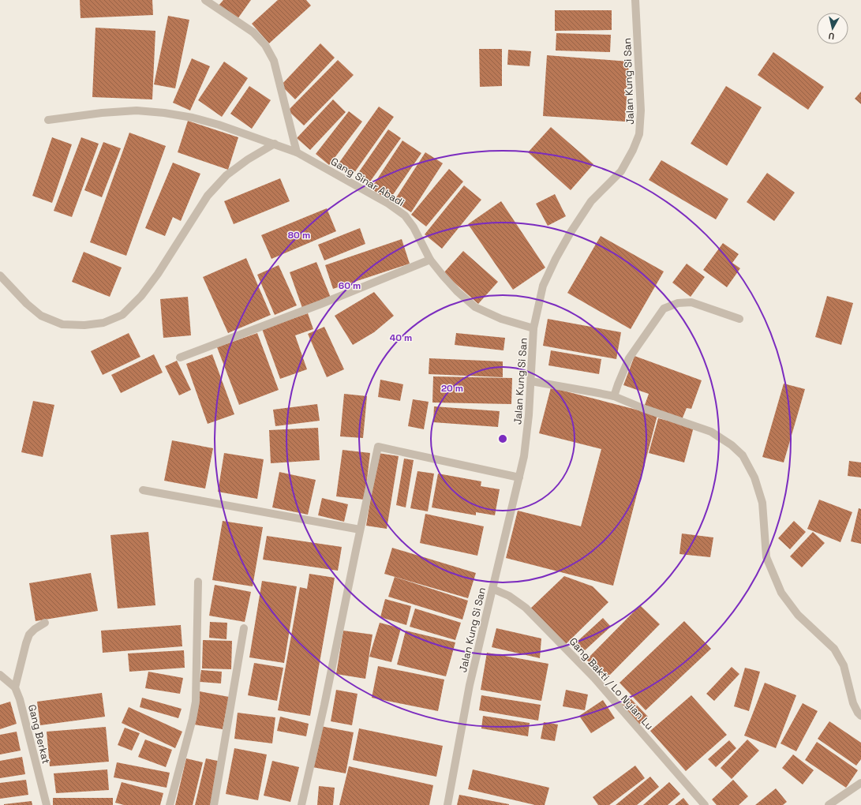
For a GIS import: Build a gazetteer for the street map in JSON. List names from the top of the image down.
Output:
{
  "streets": {
    "street": [
      "Jalan Kung Si San",
      "Gang Sinar Abadi",
      "Gang Bakti / Lo Nyian Lu",
      "Gang Berkat"
    ]
  },
  "crossings": [
    ["Jalan Kung Si San", "Gang Sinar Abadi"],
    ["Jalan Kung Si San", "Gang Bakti / Lo Nyian Lu"]
  ],
  "north": "bottom",
  "rings": [
    "80 m",
    "60 m",
    "40 m",
    "20 m"
  ]
}
